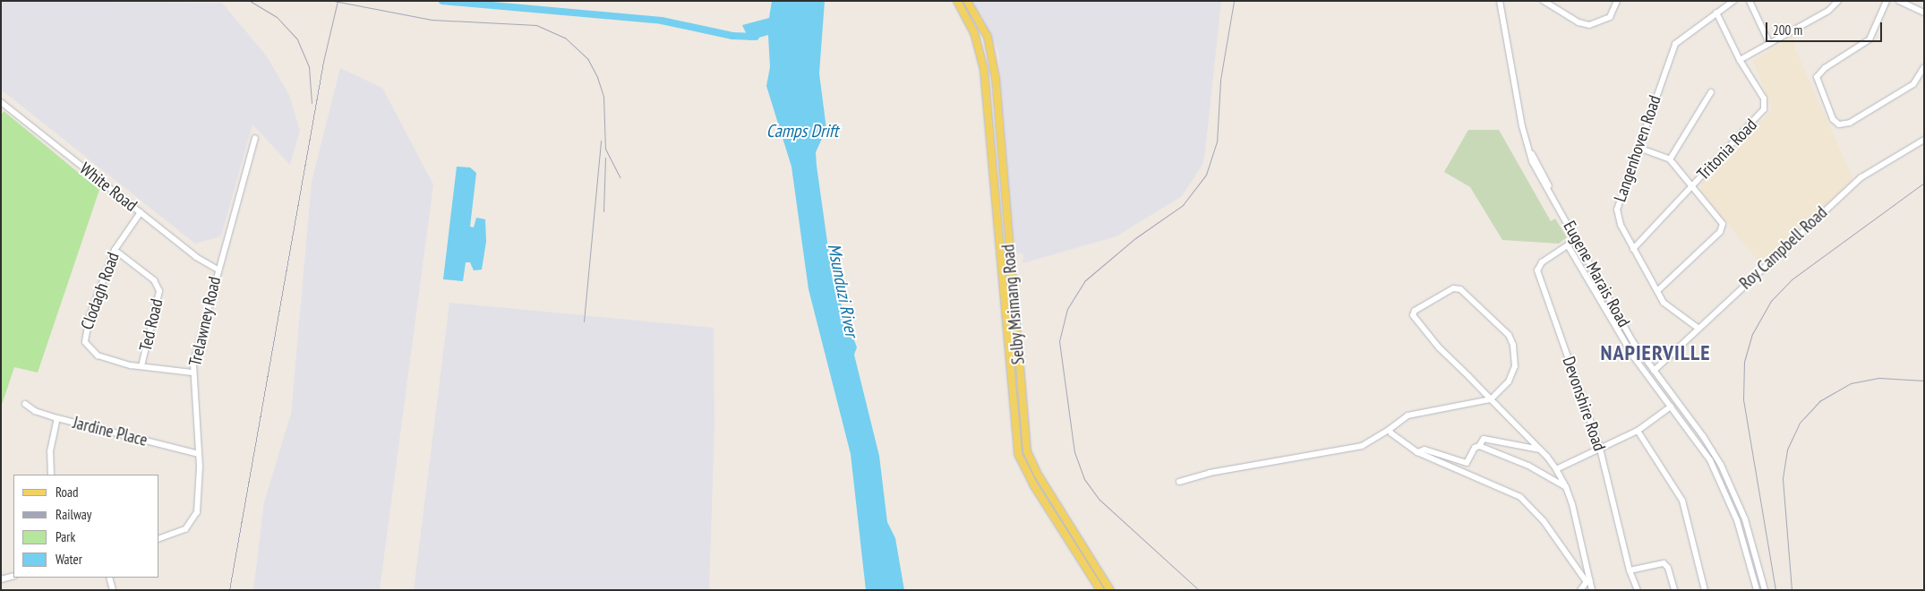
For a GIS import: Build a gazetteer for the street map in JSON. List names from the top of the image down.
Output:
{
  "streets": {
    "main road": ["Selby Msimang Road"],
    "street": [
      "Langenhoven Road",
      "Tritonia Road",
      "White Road",
      "Roy Campbell Road",
      "Eugene Marais Road",
      "Clodagh Road",
      "Trelawney Road",
      "Ted Road",
      "Devonshire Road",
      "Jardine Place"
    ]
  },
  "crossings": [
    ["Langenhoven Road", "Tritonia Road"],
    ["Langenhoven Road", "Roy Campbell Road"],
    ["White Road", "Clodagh Road"],
    ["White Road", "Trelawney Road"],
    ["Roy Campbell Road", "Eugene Marais Road"],
    ["Eugene Marais Road", "Devonshire Road"],
    ["Clodagh Road", "Trelawney Road"],
    ["Clodagh Road", "Ted Road"],
    ["Trelawney Road", "Jardine Place"]
  ],
  "districts": ["NAPIERVILLE"],
  "water": ["Camps Drift", "Msunduzi River"],
  "legend": [
    "Road",
    "Railway",
    "Park",
    "Water"
  ],
  "scale_bar": "200 m"
}
